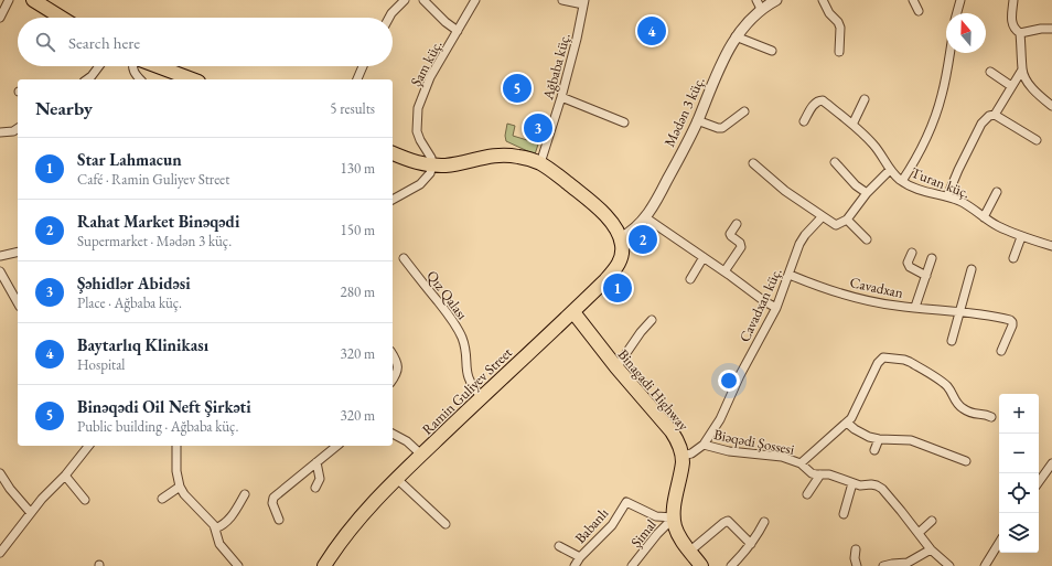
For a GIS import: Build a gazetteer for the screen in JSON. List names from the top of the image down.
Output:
{
  "streets": {
    "main road": ["Binagadi Highway", "Ramin Guliyev Street"],
    "street": [
      "Şam küç.",
      "Ağbaba küç.",
      "Mədən 3 küç.",
      "Turan küç.",
      "Cavadxan",
      "Qız Qalası",
      "Cavadxan küç.",
      "Biəqədi Şossesi",
      "Babanlı",
      "Şimal"
    ]
  },
  "crossings": [
    ["Mədən 3 küç.", "Ramin Guliyev Street"],
    ["Cavadxan", "Cavadxan küç."],
    ["Qız Qalası", "Ramin Guliyev Street"],
    ["Cavadxan küç.", "Binagadi Highway"],
    ["Cavadxan küç.", "Biəqədi Şossesi"],
    ["Binagadi Highway", "Ramin Guliyev Street"],
    ["Binagadi Highway", "Babanlı"],
    ["Binagadi Highway", "Şimal"],
    ["Babanlı", "Şimal"]
  ],
  "north": "top",
  "page": {
    "pins": [
      "4",
      "5",
      "3",
      "2",
      "1"
    ],
    "search": "Search here",
    "heading": ["Nearby", "5 results"],
    "list": [
      {
        "mark": "1",
        "name": "Star Lahmacun",
        "note": "Café · Ramin Guliyev Street",
        "value": "130 m"
      },
      {
        "mark": "2",
        "name": "Rahat Market Binəqədi",
        "note": "Supermarket · Mədən 3 küç.",
        "value": "150 m"
      },
      {
        "mark": "3",
        "name": "Şəhidlər Abidəsi",
        "note": "Place · Ağbaba küç.",
        "value": "280 m"
      },
      {
        "mark": "4",
        "name": "Baytarlıq Klinikası",
        "note": "Hospital",
        "value": "320 m"
      },
      {
        "mark": "5",
        "name": "Binəqədi Oil Neft Şirkəti",
        "note": "Public building · Ağbaba küç.",
        "value": "320 m"
      }
    ],
    "map_buttons": ["+", "−"]
  }
}
